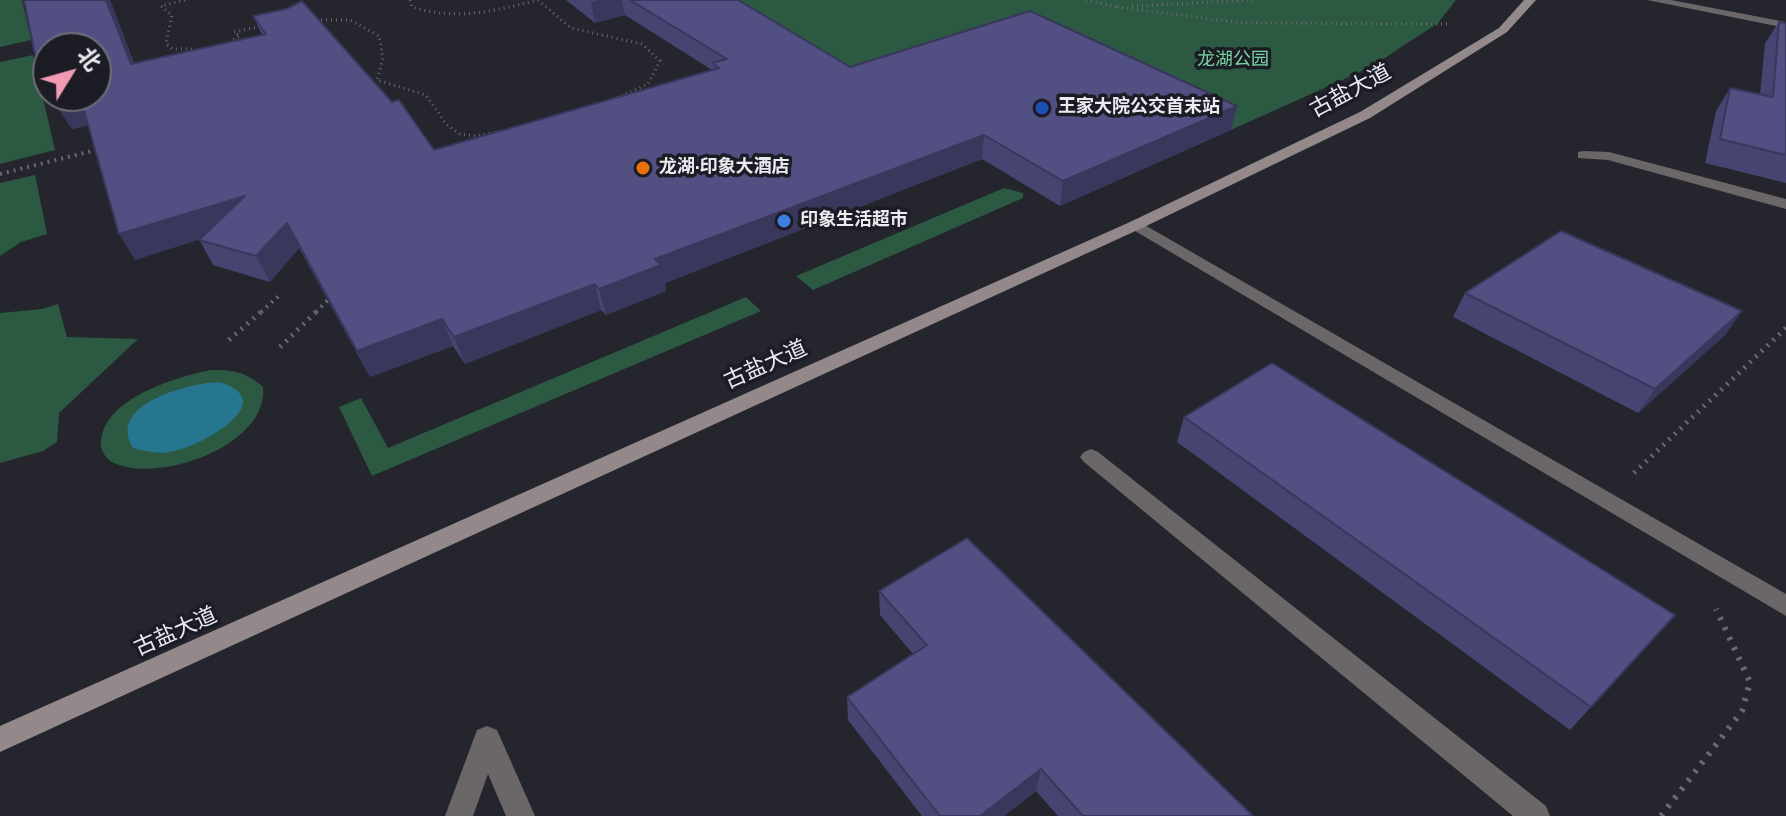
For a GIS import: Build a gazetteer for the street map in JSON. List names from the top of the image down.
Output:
{
  "streets": {
    "street": ["古盐大道"]
  },
  "parks": ["龙湖公园"],
  "places": ["王家大院公交首末站", "龙湖·印象大酒店", "印象生活超市"],
  "north": "top right"
}
